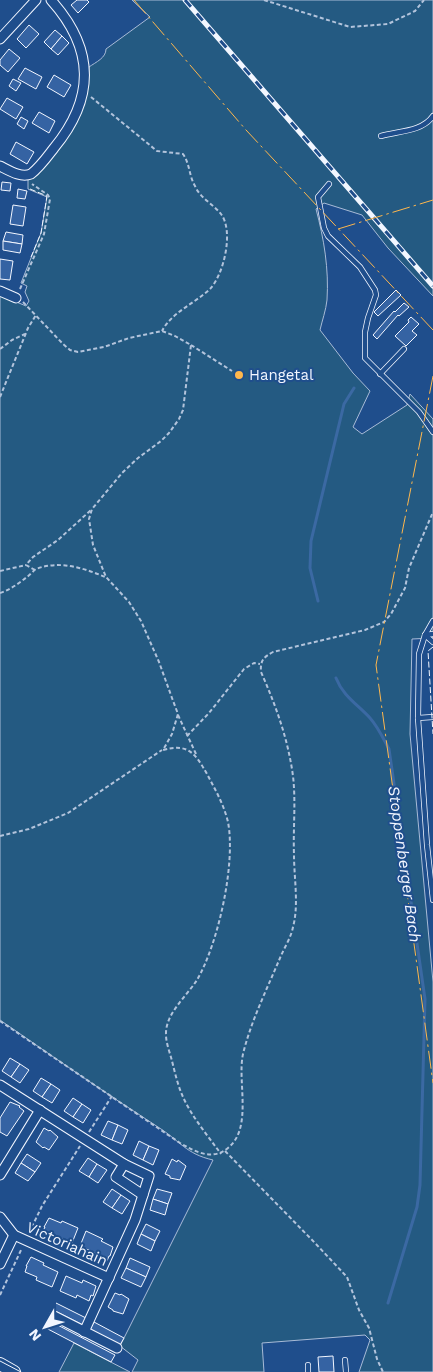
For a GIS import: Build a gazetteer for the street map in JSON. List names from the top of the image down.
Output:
{
  "streets": {
    "street": ["Victoriahain"]
  },
  "water": ["Stoppenberger Bach"],
  "places": ["Hangetal"],
  "north": "bottom left"
}
